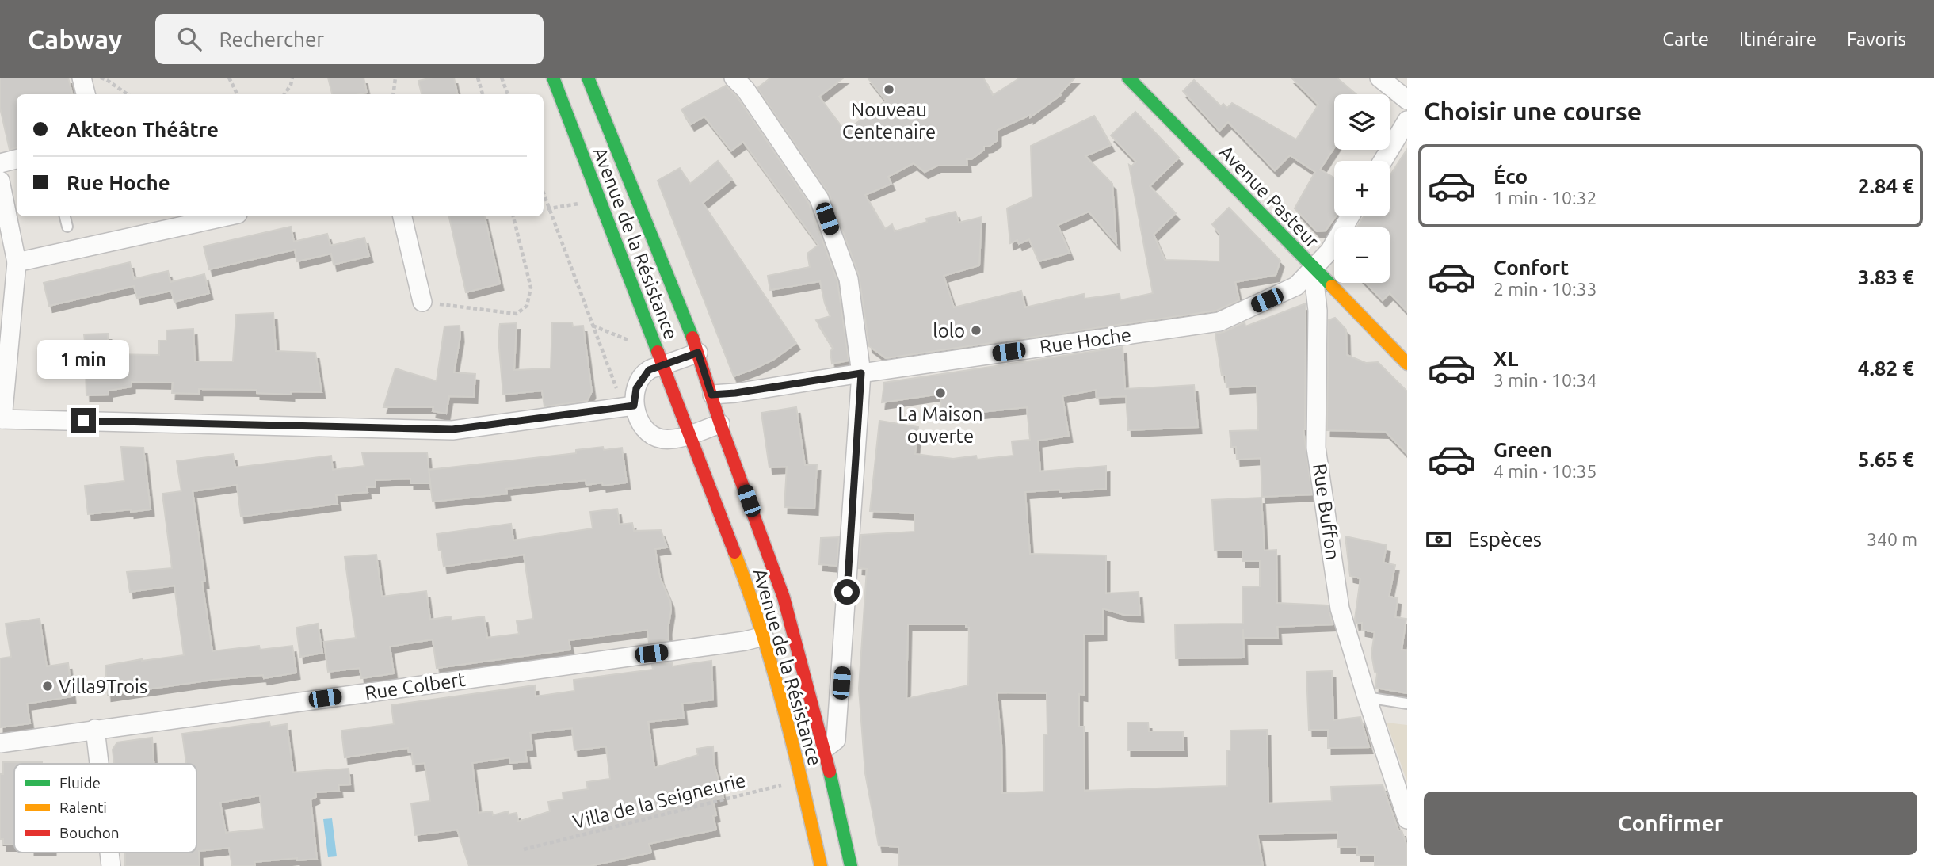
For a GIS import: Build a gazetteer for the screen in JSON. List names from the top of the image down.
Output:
{
  "streets": {
    "main road": ["Avenue Pasteur", "Avenue de la Résistance"],
    "street": ["Rue Hoche", "Rue Buffon", "Rue Colbert"],
    "path": ["Villa de la Seigneurie"]
  },
  "crossings": [
    ["Avenue Pasteur", "Rue Hoche"],
    ["Avenue Pasteur", "Rue Buffon"],
    ["Avenue de la Résistance", "Rue Hoche"],
    ["Avenue de la Résistance", "Rue Colbert"],
    ["Avenue de la Résistance", "Villa de la Seigneurie"],
    ["Rue Hoche", "Rue Buffon"]
  ],
  "places": [
    "Nouveau Centenaire",
    "lolo",
    "La Maison ouverte",
    "Villa9Trois"
  ],
  "legend": ["Fluide", "Ralenti", "Bouchon"],
  "page": {
    "header": "Cabway",
    "search": "Rechercher",
    "nav": ["Carte", "Itinéraire", "Favoris"],
    "heading": "Choisir une course",
    "map_buttons": ["+", "−"],
    "banner": ["Akteon Théâtre", "Rue Hoche"],
    "list": [
      {
        "name": "Éco",
        "note": "1 min · 10:32",
        "value": "2.84 €"
      },
      {
        "name": "Confort",
        "note": "2 min · 10:33",
        "value": "3.83 €"
      },
      {
        "name": "XL",
        "note": "3 min · 10:34",
        "value": "4.82 €"
      },
      {
        "name": "Green",
        "note": "4 min · 10:35",
        "value": "5.65 €"
      }
    ],
    "bubble": "1 min",
    "pay": ["Espèces", "340 m"],
    "buttons": "Confirmer"
  }
}
